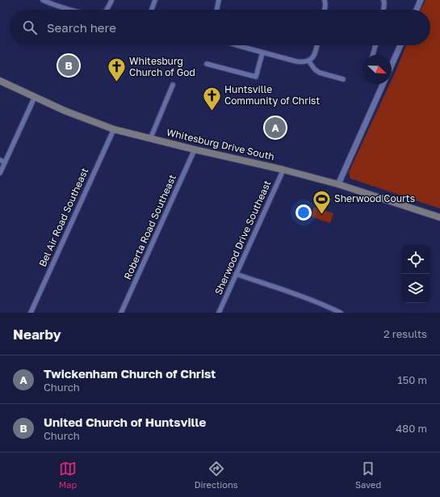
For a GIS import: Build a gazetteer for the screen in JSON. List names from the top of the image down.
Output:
{
  "streets": {
    "main road": ["Whitesburg Drive South"],
    "street": ["Bel Air Road Southeast", "Roberta Road Southeast", "Sherwood Drive Southeast"]
  },
  "crossings": [
    ["Whitesburg Drive South", "Bel Air Road Southeast"],
    ["Whitesburg Drive South", "Roberta Road Southeast"],
    ["Whitesburg Drive South", "Sherwood Drive Southeast"]
  ],
  "places": {
    "church": ["Whitesburg Church of God", "Huntsville Community of Christ"],
    "sports": ["Sherwood Courts"]
  },
  "north": "bottom right",
  "page": {
    "search": "Search here",
    "pins": ["B", "A"],
    "heading": ["Nearby", "2 results"],
    "list": [
      {
        "mark": "A",
        "name": "Twickenham Church of Christ",
        "note": "Church",
        "value": "150 m"
      },
      {
        "mark": "B",
        "name": "United Church of Huntsville",
        "note": "Church",
        "value": "480 m"
      }
    ],
    "nav": ["Map", "Directions", "Saved"]
  }
}
